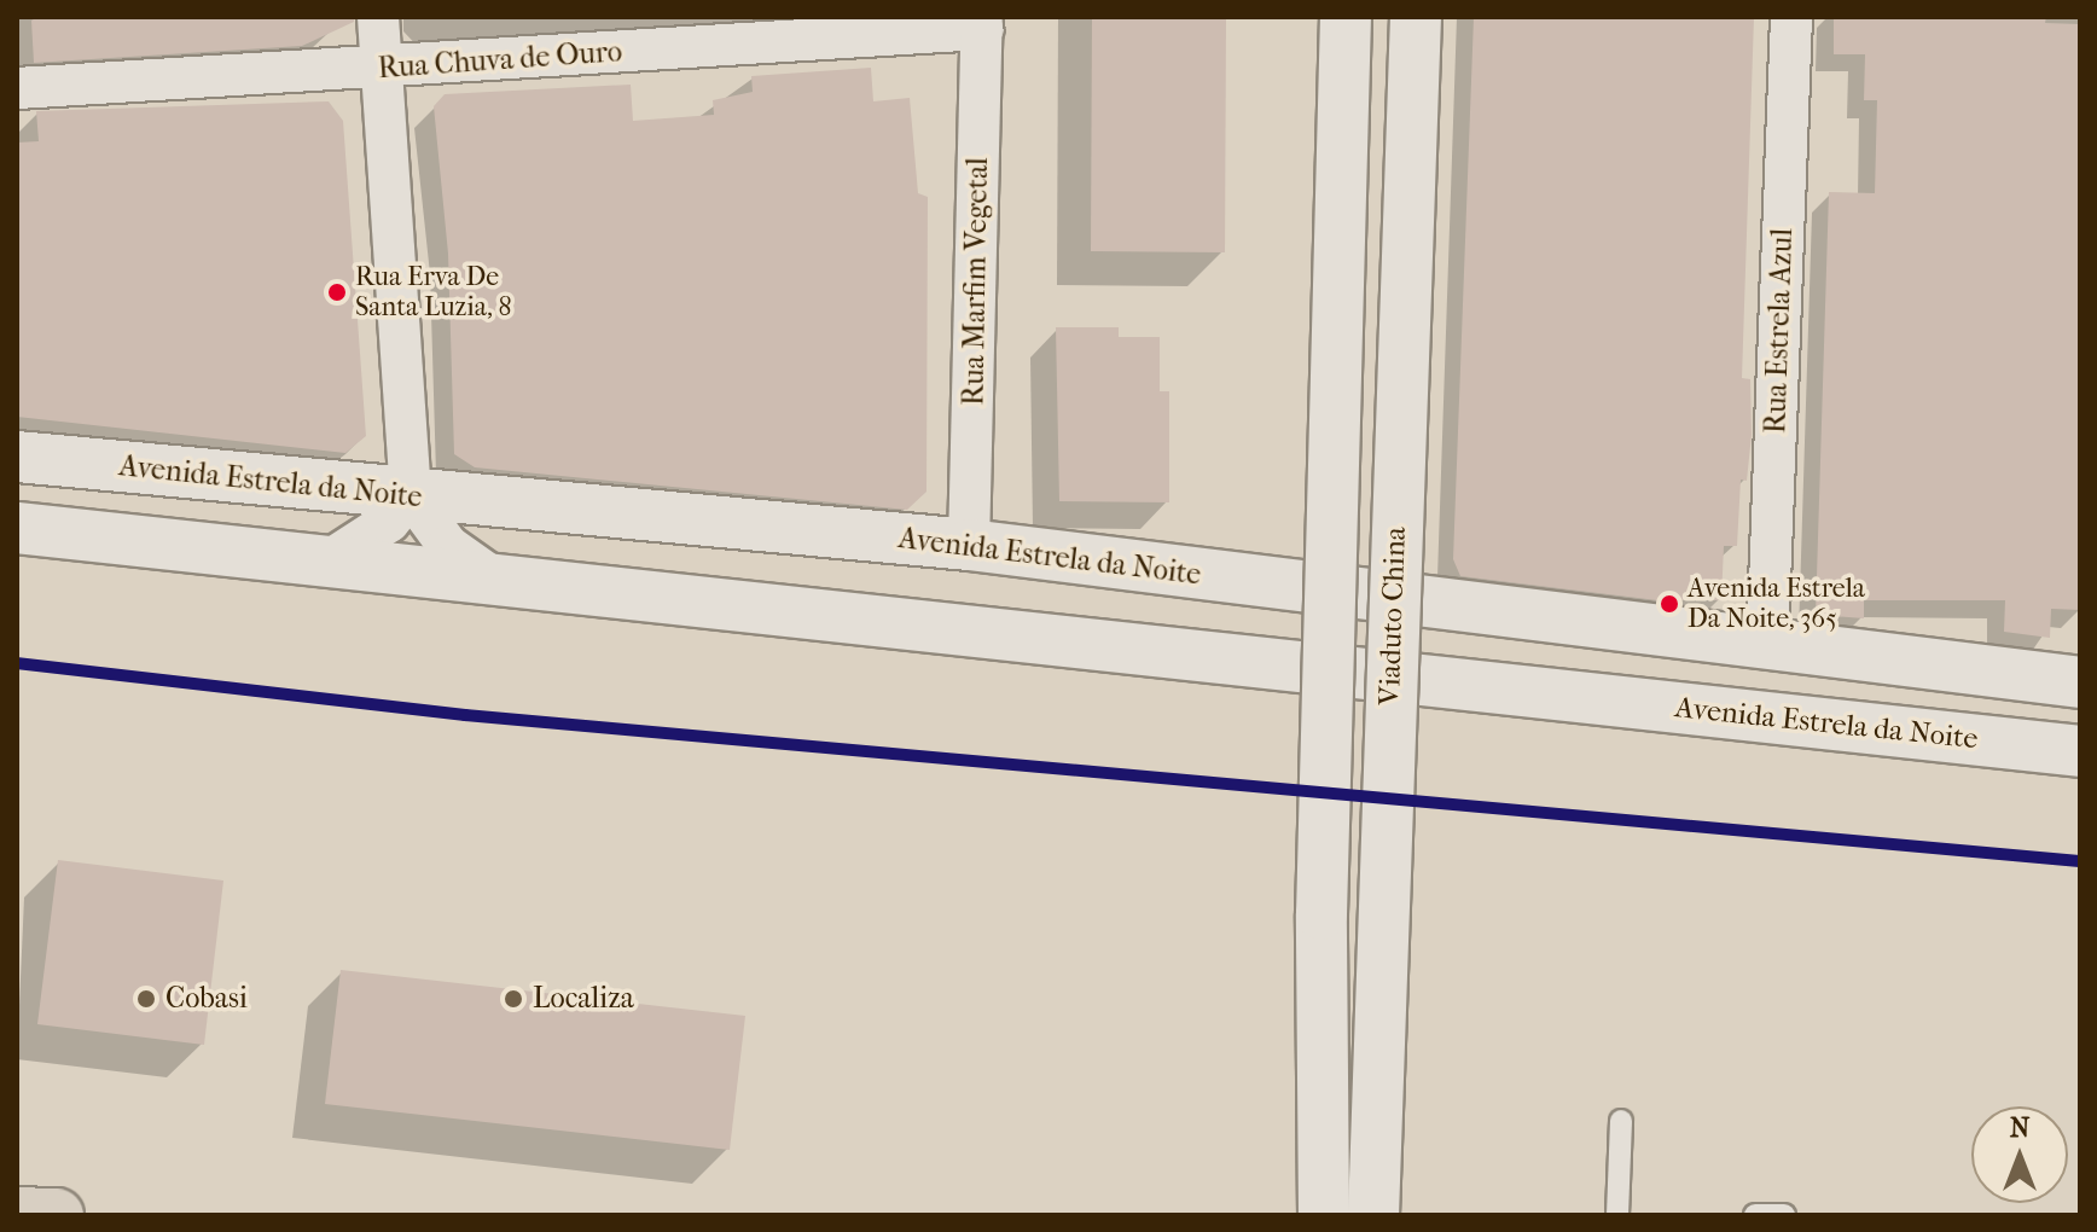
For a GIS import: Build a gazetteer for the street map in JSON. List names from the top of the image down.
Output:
{
  "streets": {
    "street": [
      "Rua Chuva de Ouro",
      "Rua Marfim Vegetal",
      "Rua Estrela Azul",
      "Avenida Estrela da Noite",
      "Viaduto China"
    ]
  },
  "crossings": [
    ["Rua Chuva de Ouro", "Rua Marfim Vegetal"],
    ["Rua Marfim Vegetal", "Avenida Estrela da Noite"],
    ["Rua Estrela Azul", "Avenida Estrela da Noite"]
  ],
  "places": [
    "Rua Erva De Santa Luzia, 8",
    "Avenida Estrela Da Noite, 365",
    "Cobasi",
    "Localiza"
  ],
  "north": "top"
}
